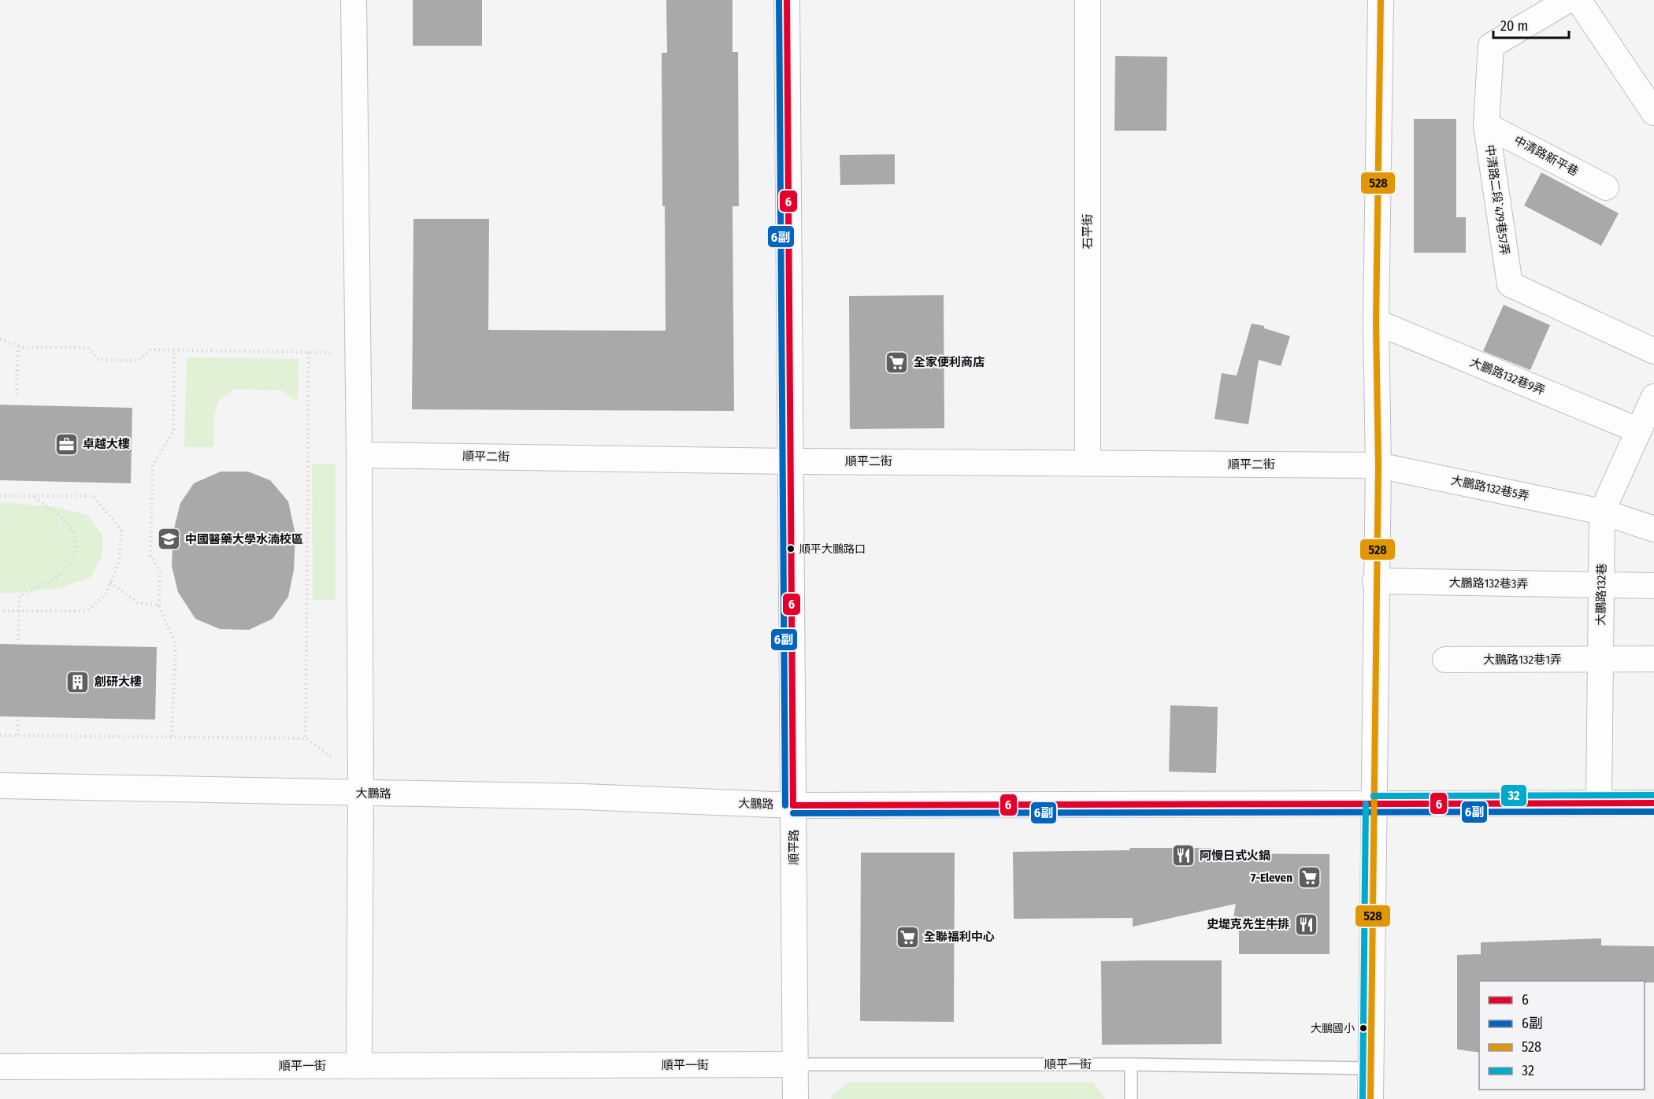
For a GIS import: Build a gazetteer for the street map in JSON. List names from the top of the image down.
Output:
{
  "streets": {
    "street": [
      "中清路新平巷",
      "中清路二段ˋ479巷57弄",
      "石平街",
      "大鵬路132巷9弄",
      "順平二街",
      "大鵬路132巷5弄",
      "大鵬路132巷3弄",
      "大鵬路132巷",
      "大鵬路132巷1弄",
      "大鵬路",
      "順平路",
      "順平一街"
    ]
  },
  "crossings": [
    ["中清路新平巷", "中清路二段ˋ479巷57弄"],
    ["石平街", "順平二街"],
    ["大鵬路132巷9弄", "大鵬路132巷"],
    ["順平二街", "大鵬路132巷5弄"],
    ["順平二街", "順平路"],
    ["大鵬路132巷5弄", "大鵬路132巷"],
    ["大鵬路132巷3弄", "大鵬路132巷"],
    ["大鵬路132巷", "大鵬路132巷1弄"],
    ["大鵬路132巷", "大鵬路"],
    ["大鵬路", "順平路"],
    ["順平路", "順平一街"]
  ],
  "places": {
    "supermarket": ["全家便利商店", "7-Eleven", "全聯福利中心"],
    "office": ["卓越大樓"],
    "school or university": ["中國醫藥大學水湳校區"],
    "other": ["順平大鵬路口", "大鵬國小"],
    "building": ["創研大樓"],
    "restaurant": ["阿慢日式火鍋", "史堤克先生牛排"]
  },
  "lines": [
    "transit line 6",
    "transit line 6副",
    "transit line 528",
    "transit line 32"
  ],
  "legend": [
    "6",
    "6副",
    "528",
    "32"
  ],
  "scale_bar": "20 m"
}
